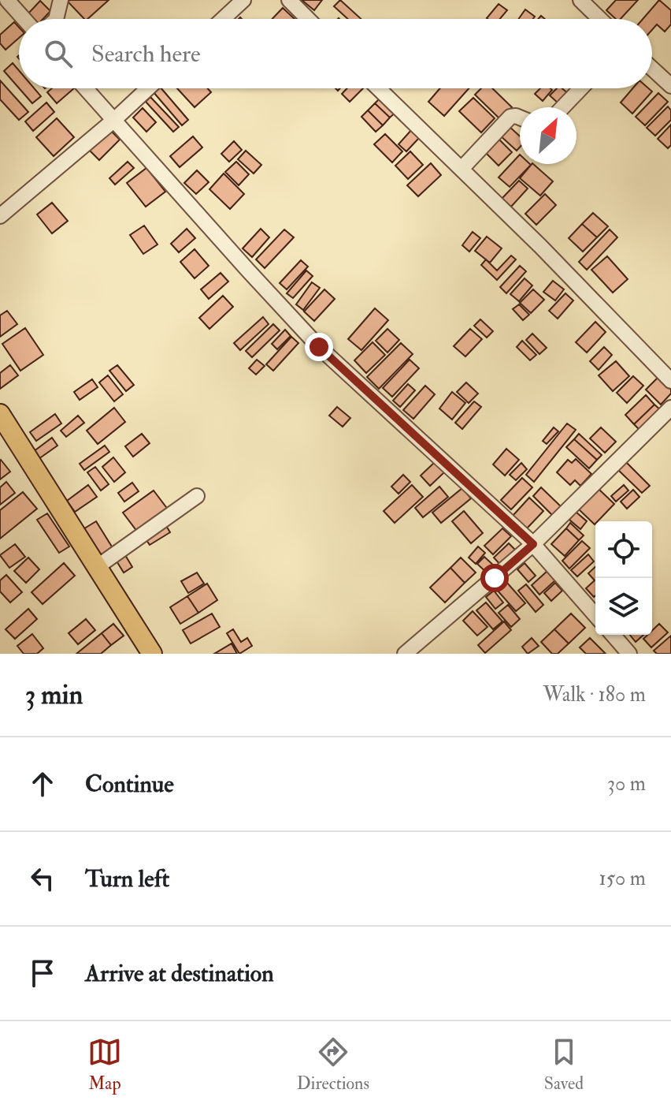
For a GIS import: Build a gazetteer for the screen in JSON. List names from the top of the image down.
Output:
{
  "north": "top right",
  "page": {
    "search": "Search here",
    "heading": ["3 min", "Walk · 180 m"],
    "list": [
      ["Continue", "30 m"],
      ["Turn left", "150 m"],
      "Arrive at destination"
    ],
    "nav": ["Map", "Directions", "Saved"]
  }
}
